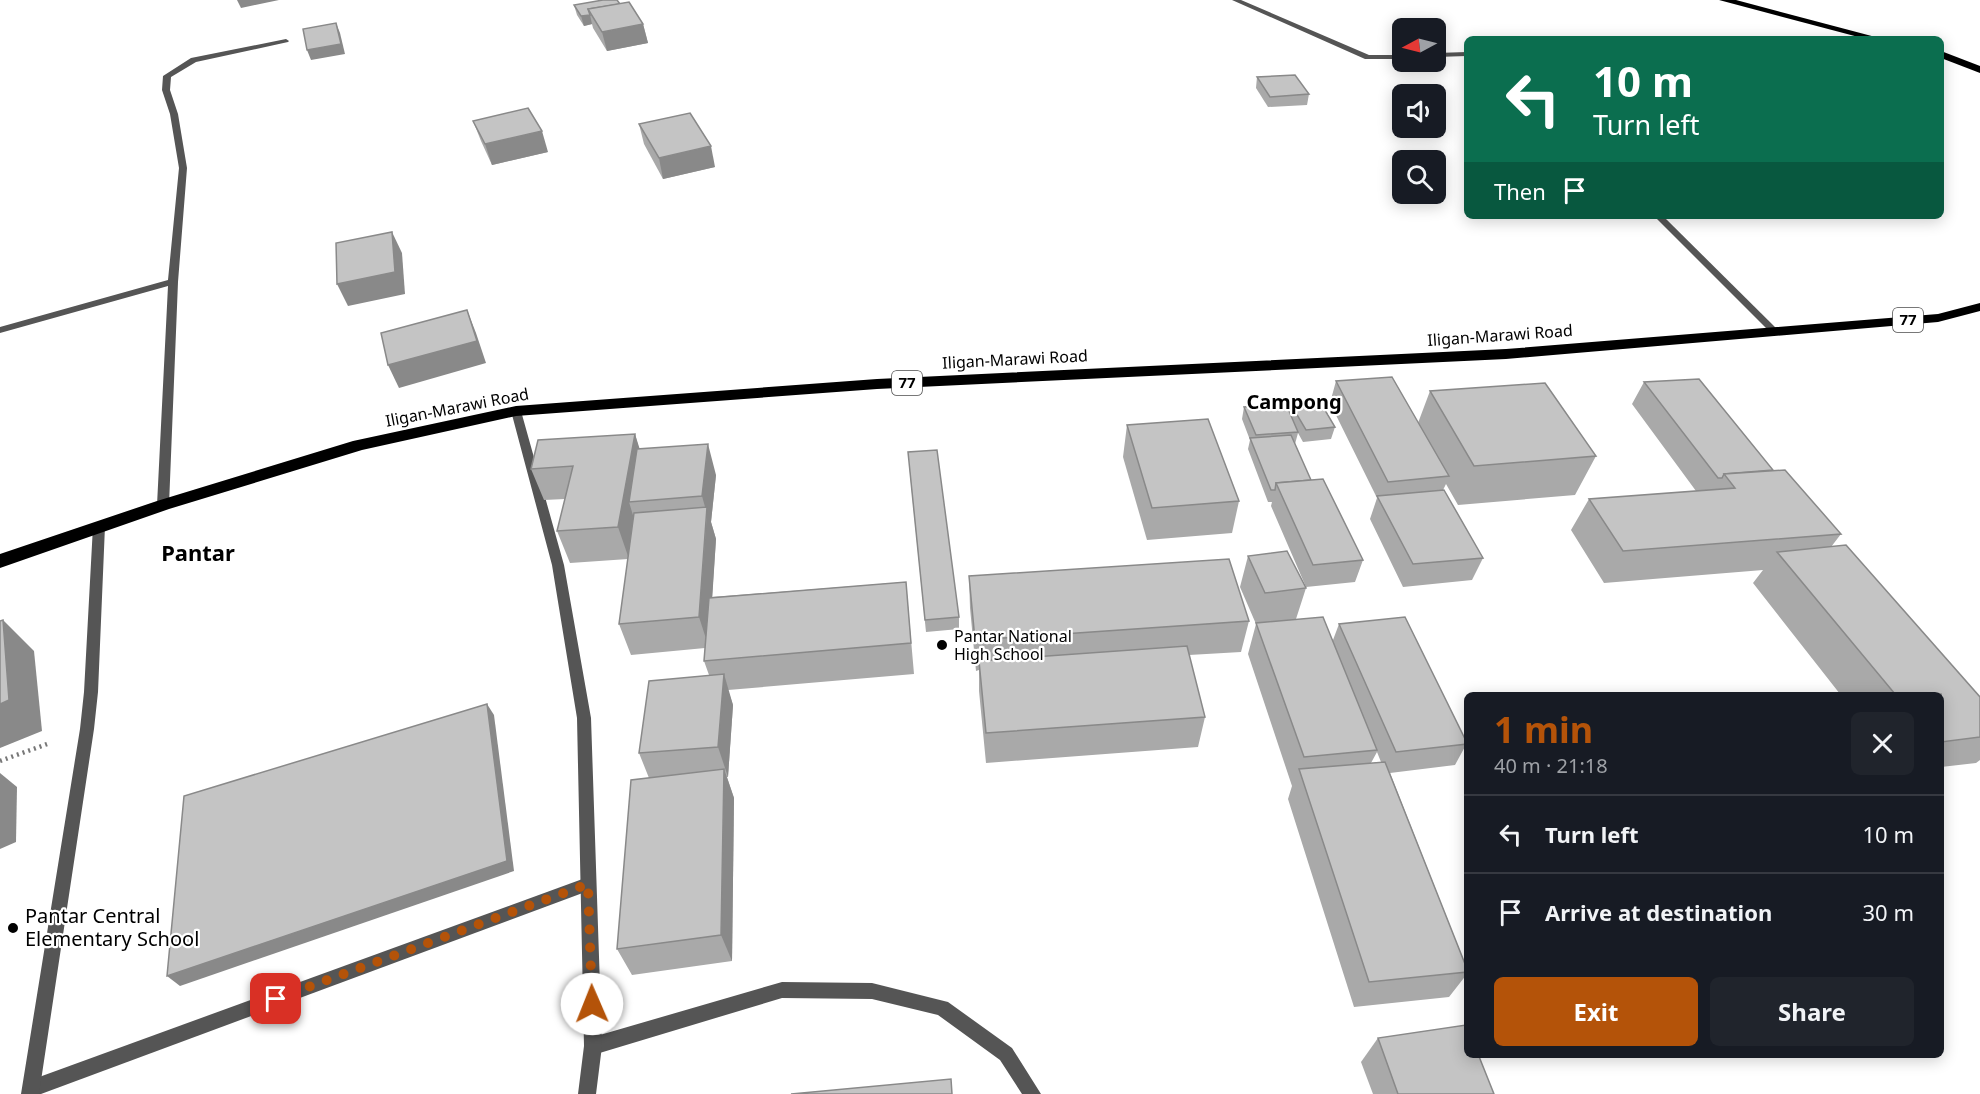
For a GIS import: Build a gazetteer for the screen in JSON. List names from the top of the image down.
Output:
{
  "streets": {
    "highway": ["77", "Iligan-Marawi Road"]
  },
  "districts": ["Campong", "Pantar"],
  "places": ["Pantar National High School", "Pantar Central Elementary School"],
  "north": "left",
  "page": {
    "turn": ["10 m", "Turn left"],
    "then": "Then",
    "heading": ["1 min", "40 m · 21:18"],
    "list": [
      {
        "name": "Turn left",
        "value": "10 m"
      },
      {
        "name": "Arrive at destination",
        "value": "30 m"
      }
    ],
    "buttons": ["Exit", "Share"]
  }
}
